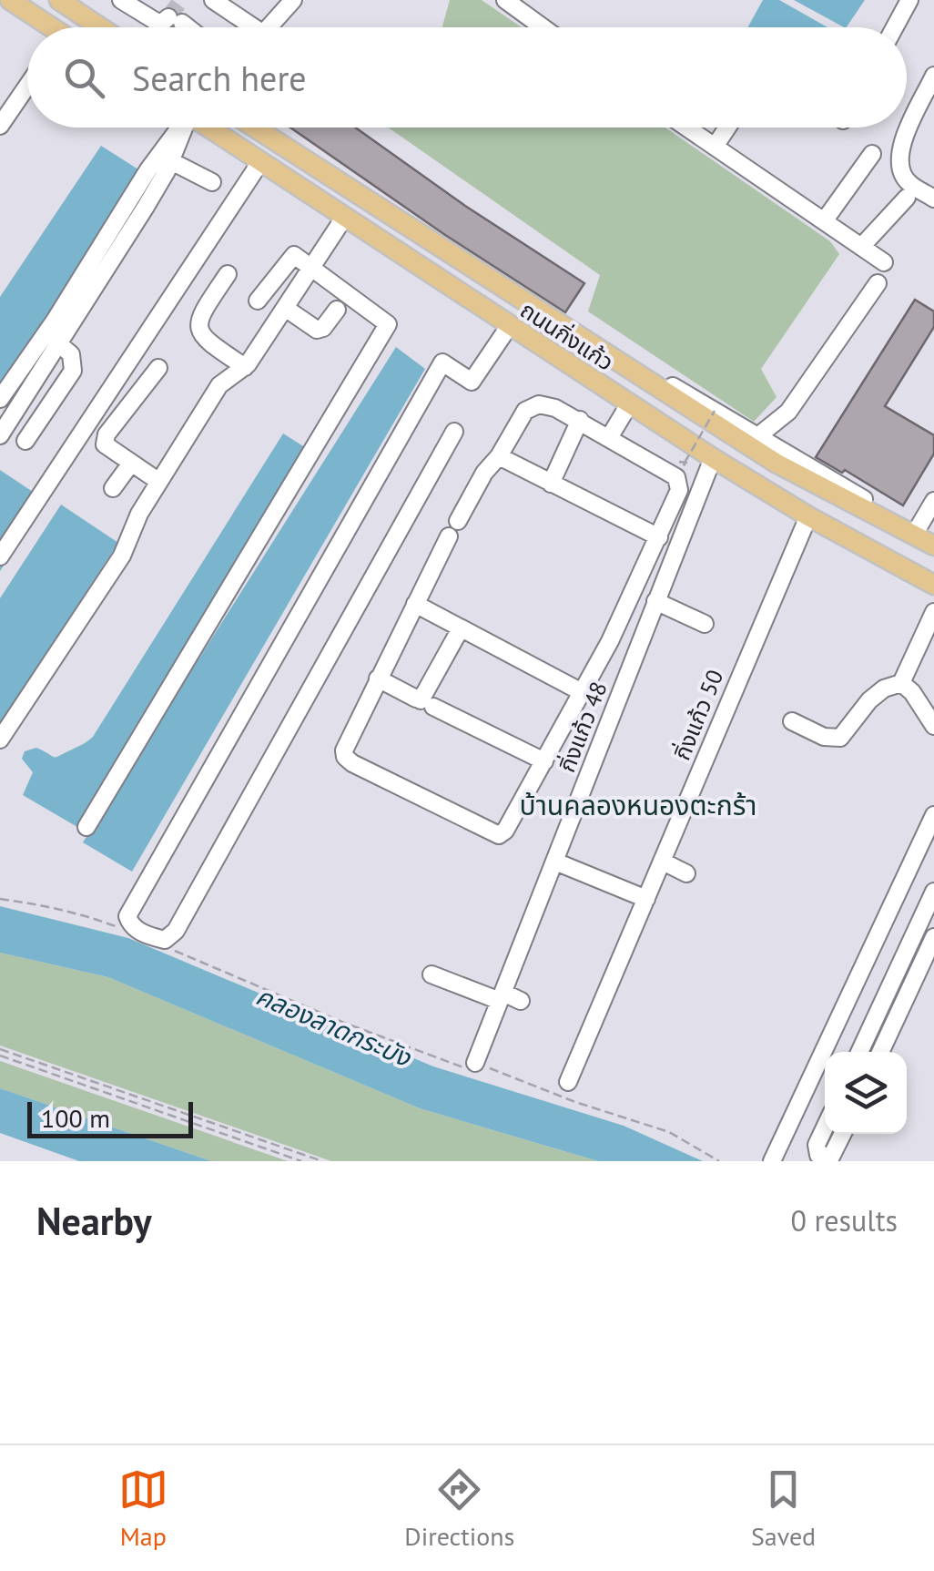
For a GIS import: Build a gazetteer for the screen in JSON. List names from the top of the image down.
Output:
{
  "streets": {
    "main road": ["ถนนกิ่งแก้ว"],
    "street": ["กิ่งแก้ว 50", "กิ่งแก้ว 48"]
  },
  "crossings": [
    ["ถนนกิ่งแก้ว", "กิ่งแก้ว 50"],
    ["ถนนกิ่งแก้ว", "กิ่งแก้ว 48"]
  ],
  "districts": ["บ้านคลองหนองตะกร้า"],
  "water": ["คลองลาดกระบัง"],
  "scale_bar": "100 m",
  "page": {
    "search": "Search here",
    "scale": "100 m",
    "heading": ["Nearby", "0 results"],
    "nav": ["Map", "Directions", "Saved"]
  }
}
